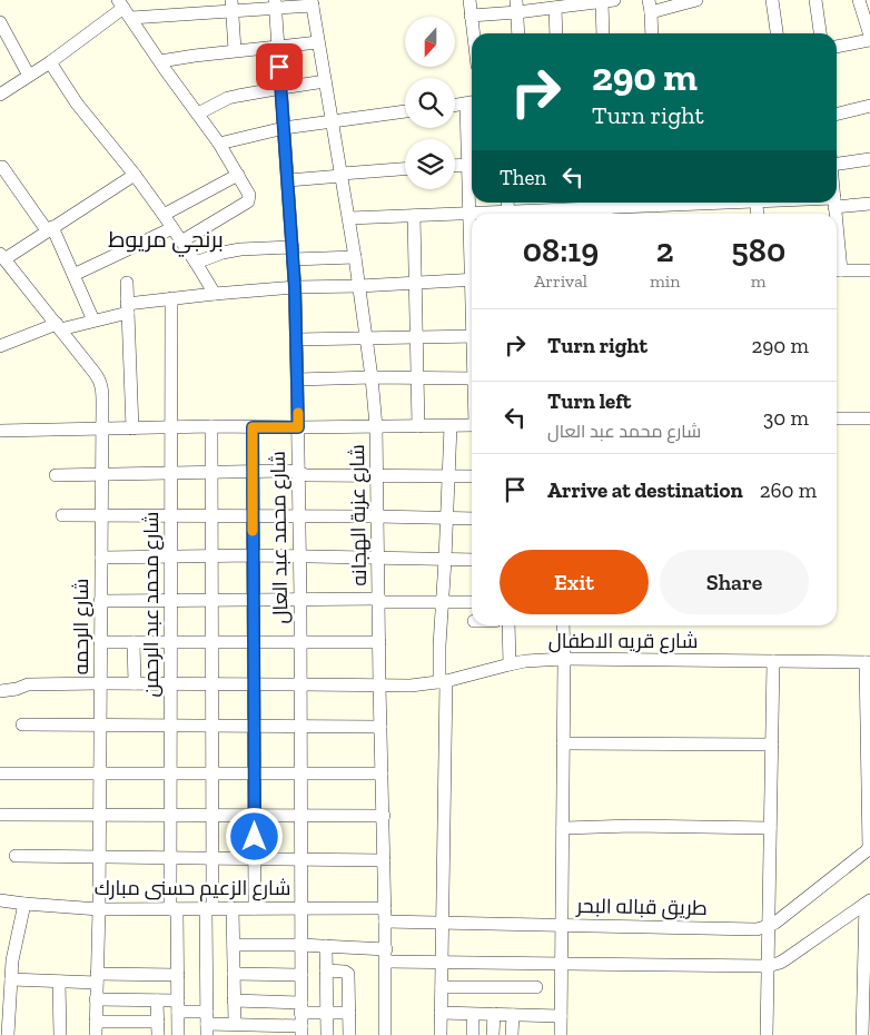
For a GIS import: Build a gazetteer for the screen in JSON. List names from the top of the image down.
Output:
{
  "streets": {
    "street": [
      "شارع عزبة الهجانه",
      "شارع محمد عبد العال",
      "شارع محمد عبد الرحمن",
      "شارع الرحمه",
      "شارع قريه الاطفال",
      "شارع الزعيم حسنى مبارك",
      "طريق قباله البحر"
    ]
  },
  "crossings": [
    ["شارع عزبة الهجانه", "شارع قريه الاطفال"],
    ["شارع عزبة الهجانه", "شارع الزعيم حسنى مبارك"],
    ["شارع عزبة الهجانه", "طريق قباله البحر"],
    ["شارع محمد عبد العال", "شارع قريه الاطفال"],
    ["شارع محمد عبد العال", "شارع الزعيم حسنى مبارك"],
    ["شارع محمد عبد الرحمن", "شارع قريه الاطفال"],
    ["شارع محمد عبد الرحمن", "شارع الزعيم حسنى مبارك"],
    ["شارع الرحمه", "شارع قريه الاطفال"],
    ["شارع الرحمه", "شارع الزعيم حسنى مبارك"]
  ],
  "districts": ["برنجي مريوط"],
  "north": "bottom",
  "page": {
    "turn": ["290 m", "Turn right"],
    "then": "Then",
    "eta": [
      "08:19",
      "Arrival",
      "2",
      "min",
      "580",
      "m"
    ],
    "list": [
      {
        "name": "Turn right",
        "value": "290 m"
      },
      {
        "name": "Turn left",
        "note": "شارع محمد عبد العال",
        "value": "30 m"
      },
      {
        "name": "Arrive at destination",
        "value": "260 m"
      }
    ],
    "buttons": ["Exit", "Share"]
  }
}
